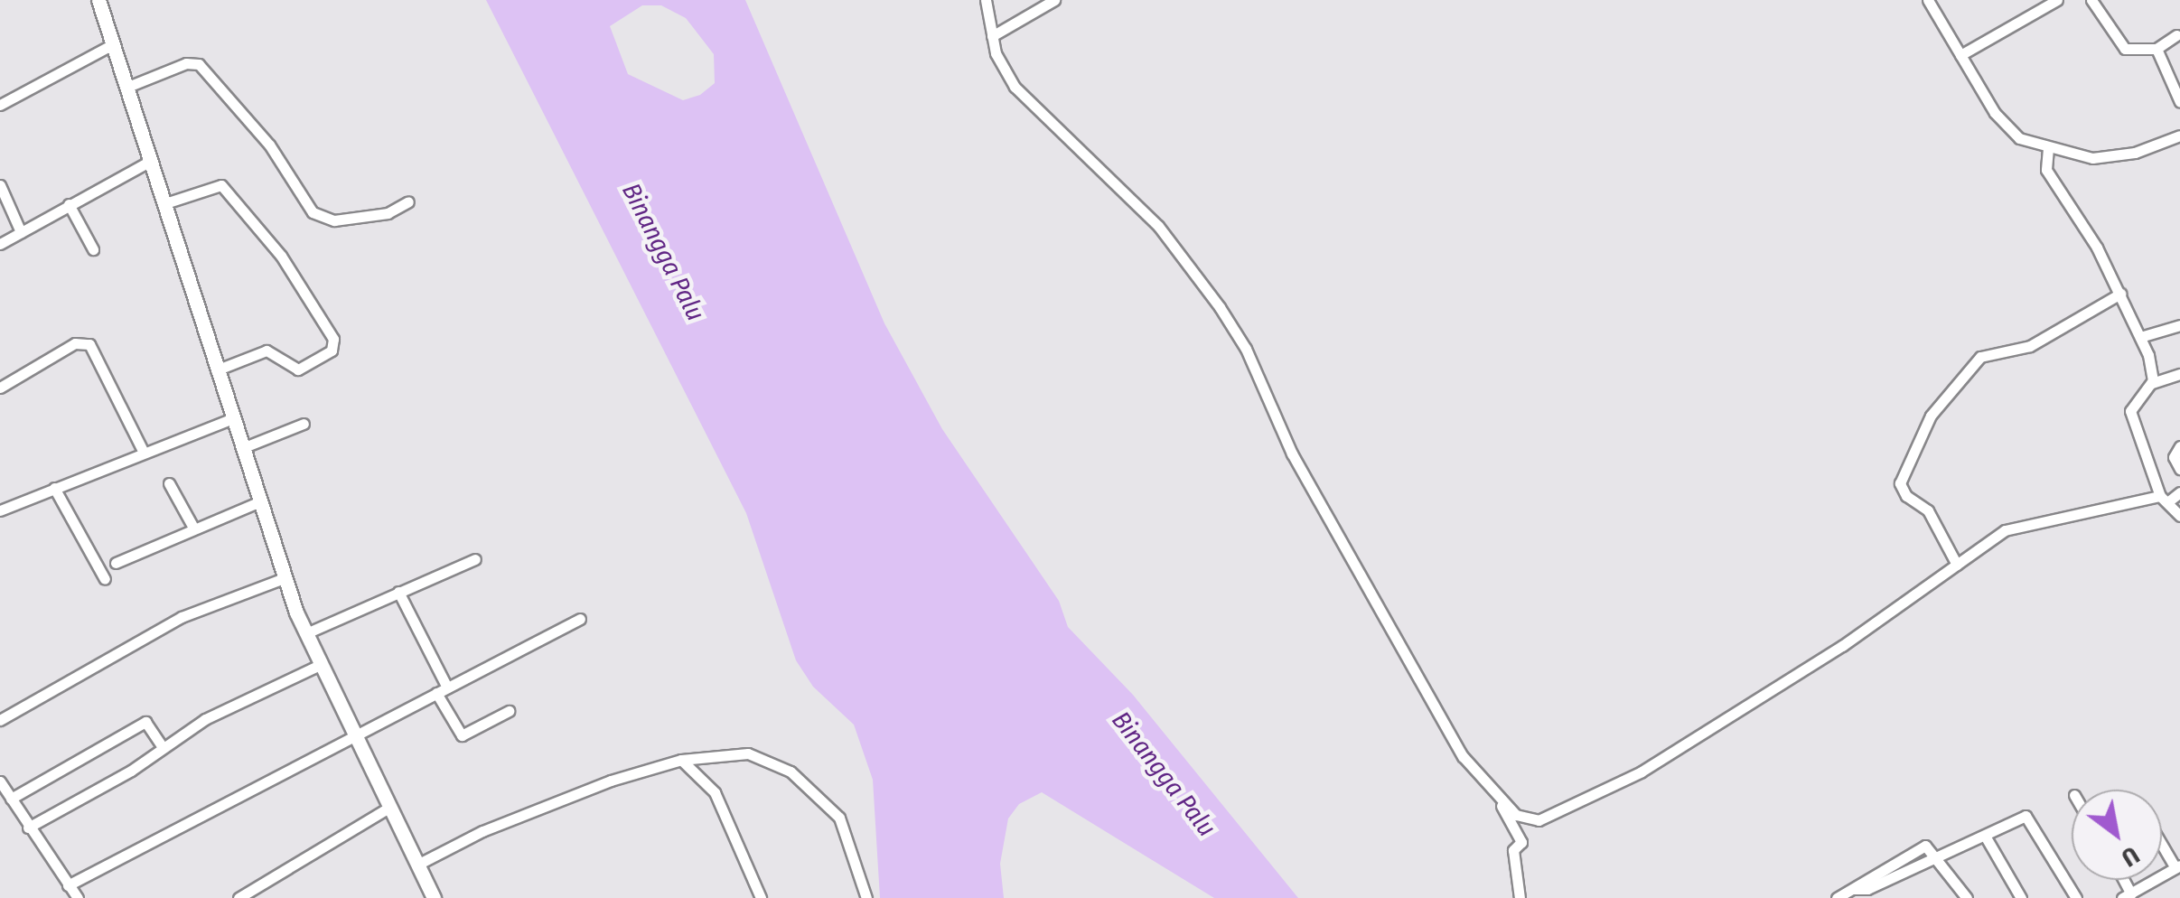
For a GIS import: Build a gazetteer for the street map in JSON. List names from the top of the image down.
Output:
{
  "water": ["Binangga Palu"],
  "north": "bottom right"
}
